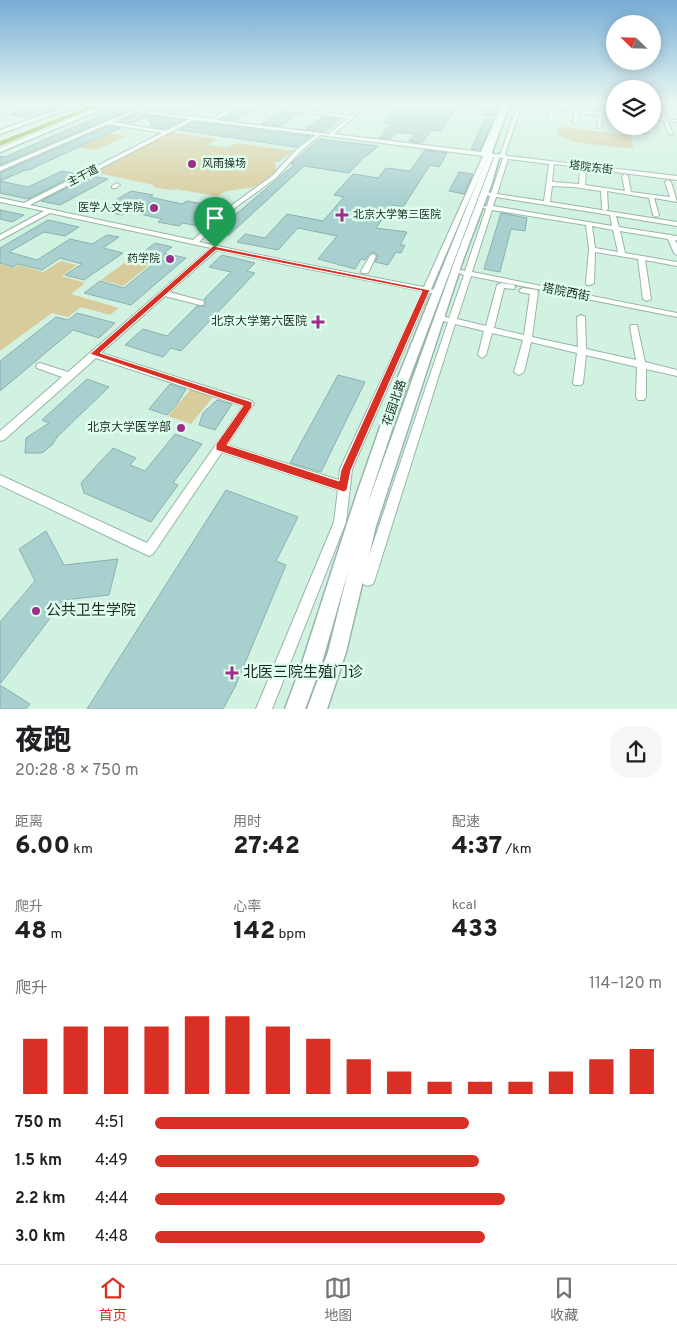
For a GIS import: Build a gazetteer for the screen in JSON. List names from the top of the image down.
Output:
{
  "streets": {
    "street": [
      "塔院东街",
      "主干道",
      "塔院西街",
      "花园北路"
    ]
  },
  "crossings": [
    ["塔院东街", "花园北路"],
    ["塔院西街", "花园北路"]
  ],
  "places": {
    "other": [
      "风雨操场",
      "医学人文学院",
      "药学院",
      "北京大学医学部",
      "公共卫生学院"
    ],
    "health": ["北京大学第三医院", "北京大学第六医院", "北医三院生殖门诊"]
  },
  "north": "top left",
  "page": {
    "heading": ["夜跑", "20:28 · 8 × 750 m"],
    "stats": [
      ["距离", "6.00 km"],
      ["用时", "27:42"],
      ["配速", "4:37 /km"],
      ["爬升", "48 m"],
      ["心率", "142 bpm"],
      ["kcal", "433"]
    ],
    "chart": ["爬升", "114–120 m"],
    "list": [
      {
        "name": "750 m",
        "note": "4:51"
      },
      {
        "name": "1.5 km",
        "note": "4:49"
      },
      {
        "name": "2.2 km",
        "note": "4:44"
      },
      {
        "name": "3.0 km",
        "note": "4:48"
      }
    ],
    "tabs": ["首页", "地图", "收藏"]
  }
}
